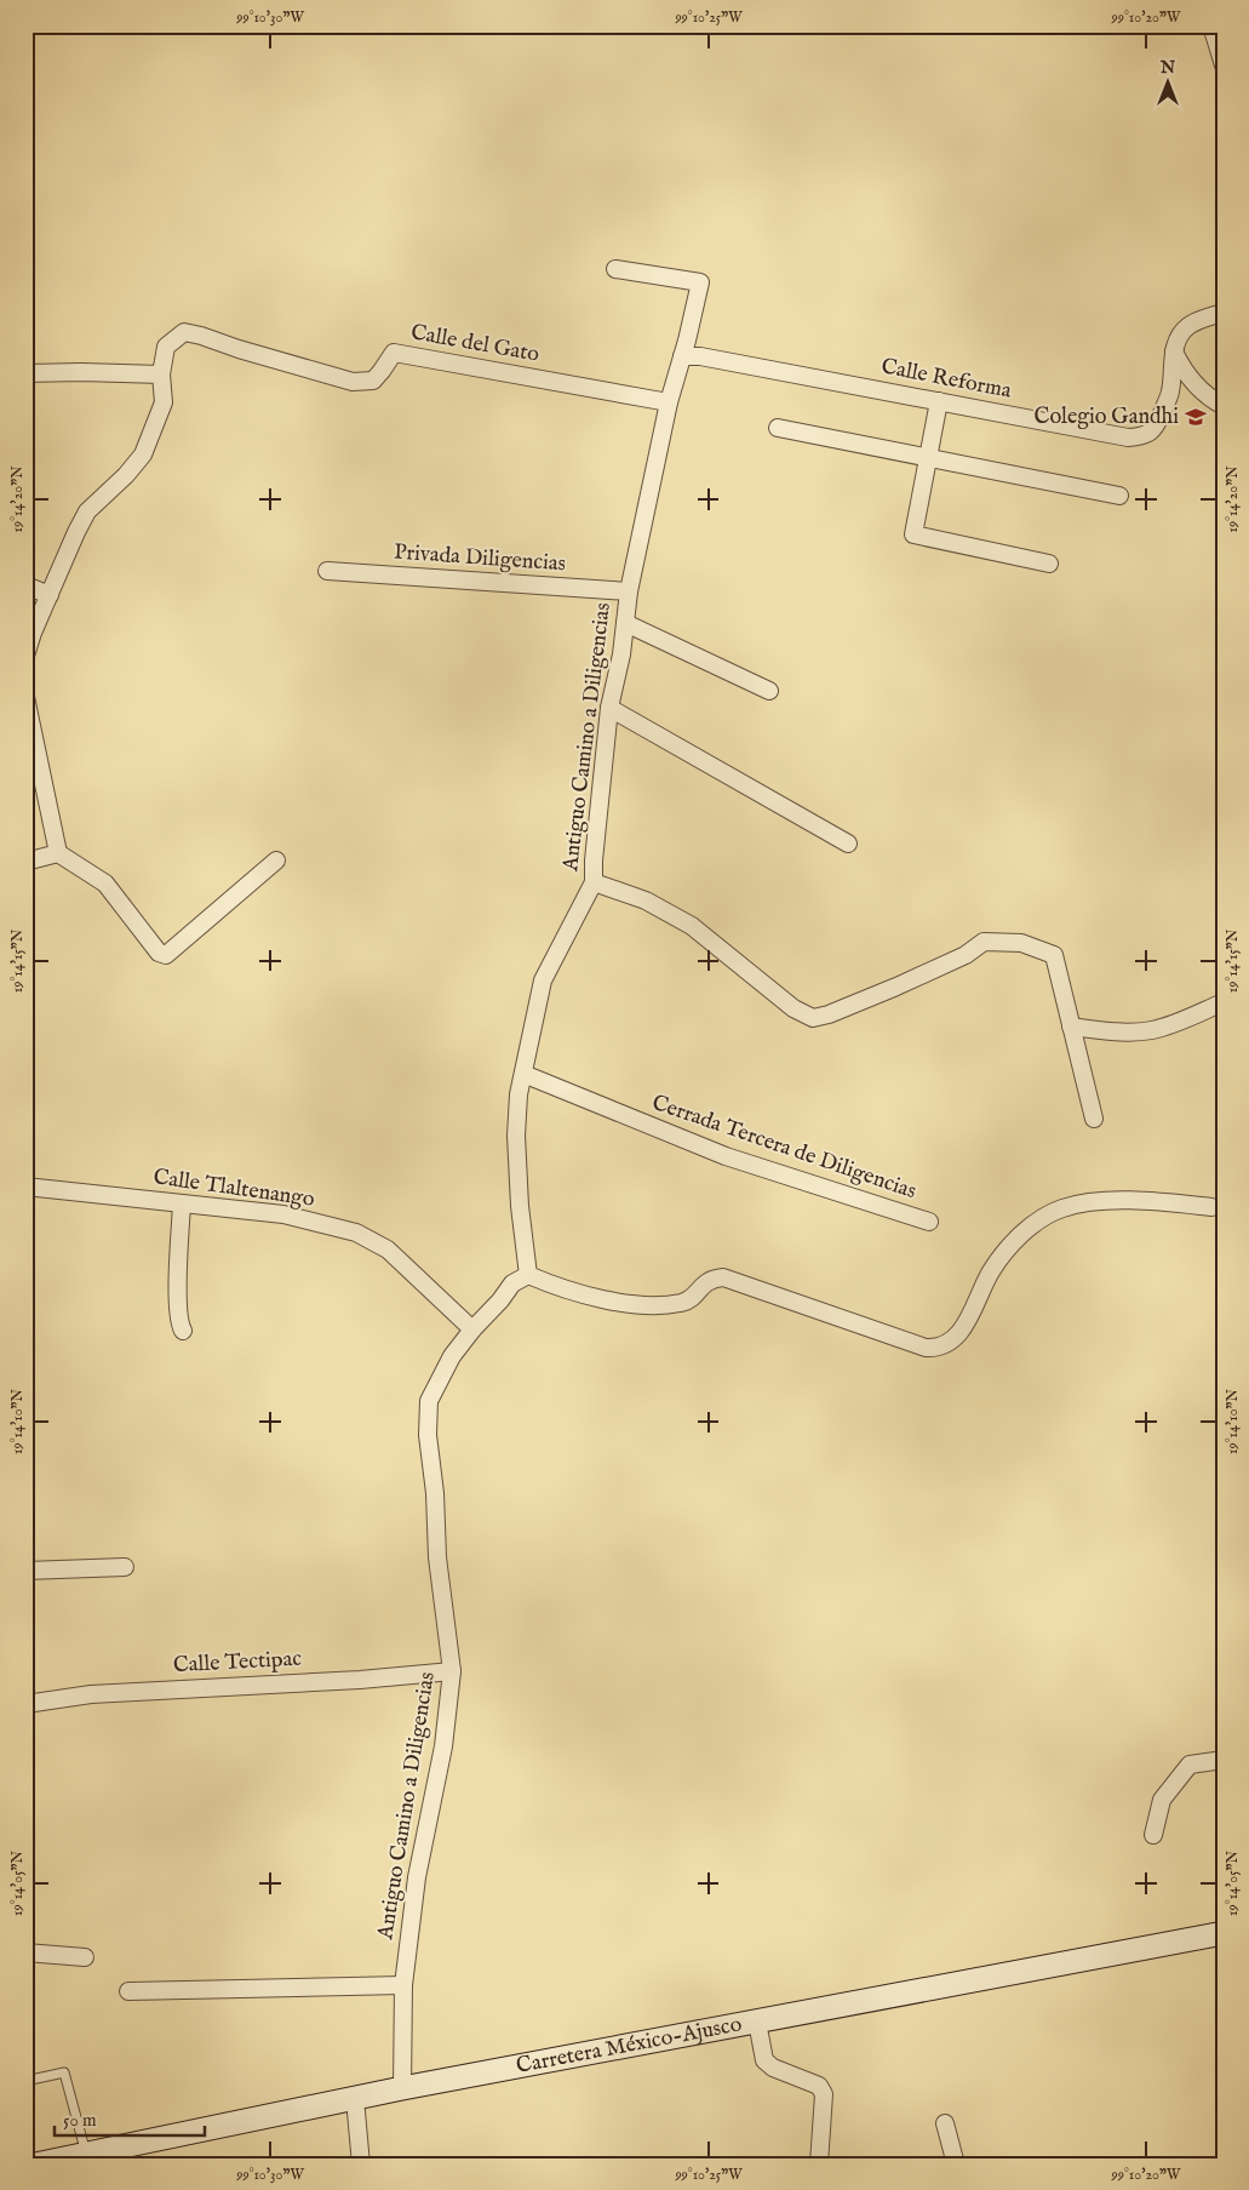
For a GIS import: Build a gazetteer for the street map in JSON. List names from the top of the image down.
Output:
{
  "streets": {
    "main road": ["Carretera México-Ajusco"],
    "street": [
      "Calle del Gato",
      "Calle Reforma",
      "Privada Diligencias",
      "Antiguo Camino a Diligencias",
      "Cerrada Tercera de Diligencias",
      "Calle Tlaltenango",
      "Calle Tectipac"
    ]
  },
  "crossings": [
    ["Calle del Gato", "Antiguo Camino a Diligencias"],
    ["Calle Reforma", "Antiguo Camino a Diligencias"],
    ["Privada Diligencias", "Antiguo Camino a Diligencias"],
    ["Antiguo Camino a Diligencias", "Cerrada Tercera de Diligencias"],
    ["Antiguo Camino a Diligencias", "Calle Tlaltenango"],
    ["Antiguo Camino a Diligencias", "Calle Tectipac"],
    ["Antiguo Camino a Diligencias", "Carretera México-Ajusco"]
  ],
  "places": {
    "school or university": ["Colegio Gandhi"]
  },
  "scale_bar": "50 m",
  "north": "top",
  "coordinates": [
    "99°10'30\"W",
    "99°10'25\"W",
    "99°10'20\"W",
    "19°14'20\"N",
    "19°14'15\"N",
    "19°14'10\"N",
    "19°14'05\"N"
  ]
}
